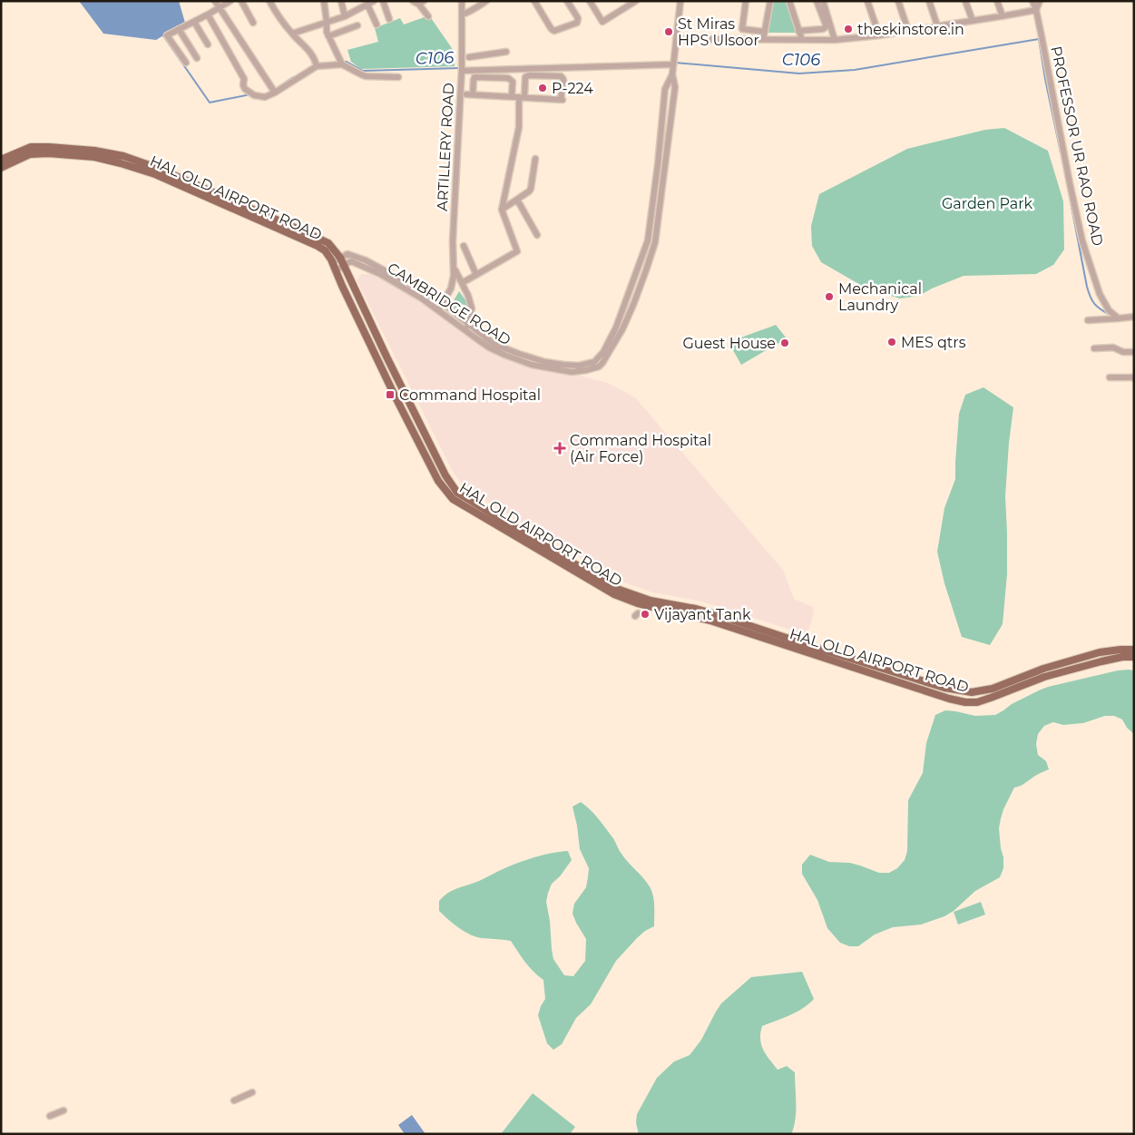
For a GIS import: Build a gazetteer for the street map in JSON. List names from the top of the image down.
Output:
{
  "streets": {
    "main road": ["HAL OLD AIRPORT ROAD"],
    "street": ["PROFESSOR UR RAO ROAD", "ARTILLERY ROAD", "CAMBRIDGE ROAD"]
  },
  "crossings": [
    ["ARTILLERY ROAD", "CAMBRIDGE ROAD"],
    ["HAL OLD AIRPORT ROAD", "CAMBRIDGE ROAD"]
  ],
  "water": ["C106"],
  "parks": ["Garden Park"],
  "places": {
    "other": [
      "theskinstore.in",
      "St Miras HPS Ulsoor",
      "P-224",
      "Mechanical Laundry",
      "MES qtrs",
      "Guest House",
      "Vijayant Tank"
    ],
    "transit": ["Command Hospital"],
    "health": ["Command Hospital (Air Force)"]
  }
}
